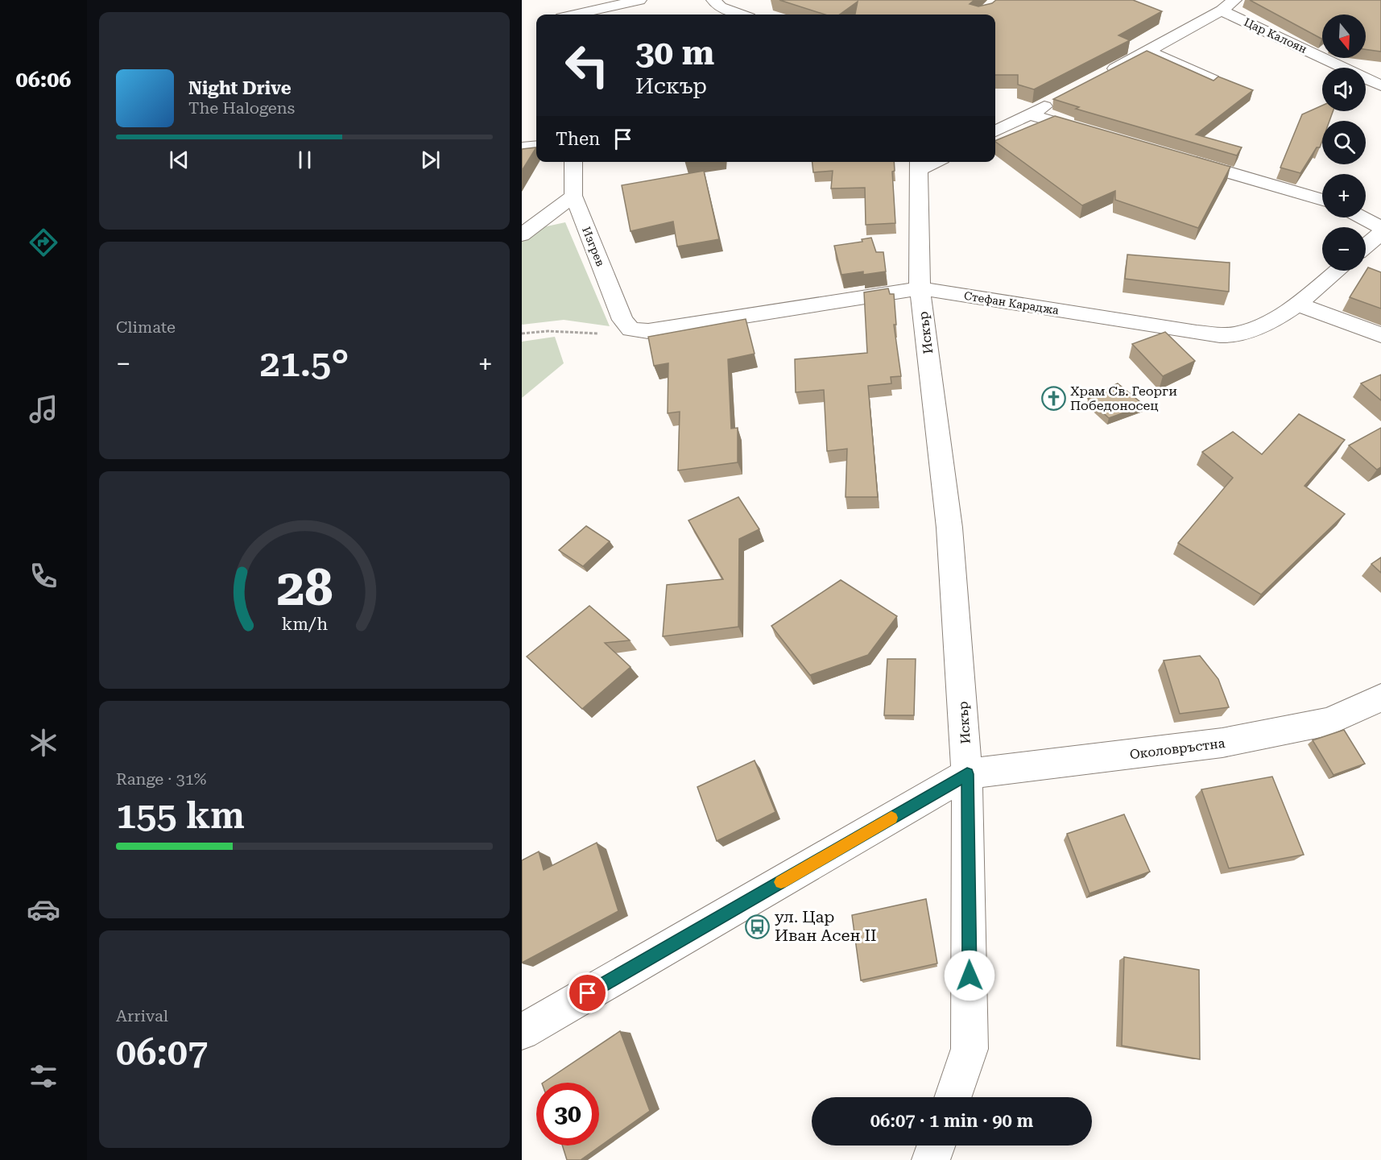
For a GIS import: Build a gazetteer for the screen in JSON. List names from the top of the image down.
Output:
{
  "streets": {
    "street": [
      "Цар Калоян",
      "Изгрев",
      "Стефан Караджа",
      "Искър",
      "Околовръстна"
    ]
  },
  "crossings": [
    ["Изгрев", "Стефан Караджа"],
    ["Стефан Караджа", "Искър"],
    ["Искър", "Околовръстна"]
  ],
  "places": {
    "church": ["Храм Св. Георги Победоносец"],
    "bus stop": ["ул. Цар Иван Асен ІІ"]
  },
  "north": "bottom",
  "page": {
    "tabs": "06:06",
    "map_buttons": ["+", "−"],
    "turn": ["30 m", "Искър"],
    "song": ["Night Drive", "The Halogens"],
    "then": "Then",
    "tile": [
      "Climate",
      ["Range · 31%", "155 km"],
      ["Arrival", "06:07"]
    ],
    "heat": ["−", "21.5°", "+"],
    "limit": "30",
    "trip": "06:07 · 1 min · 90 m",
    "gauge": ["28", "km/h"]
  }
}
